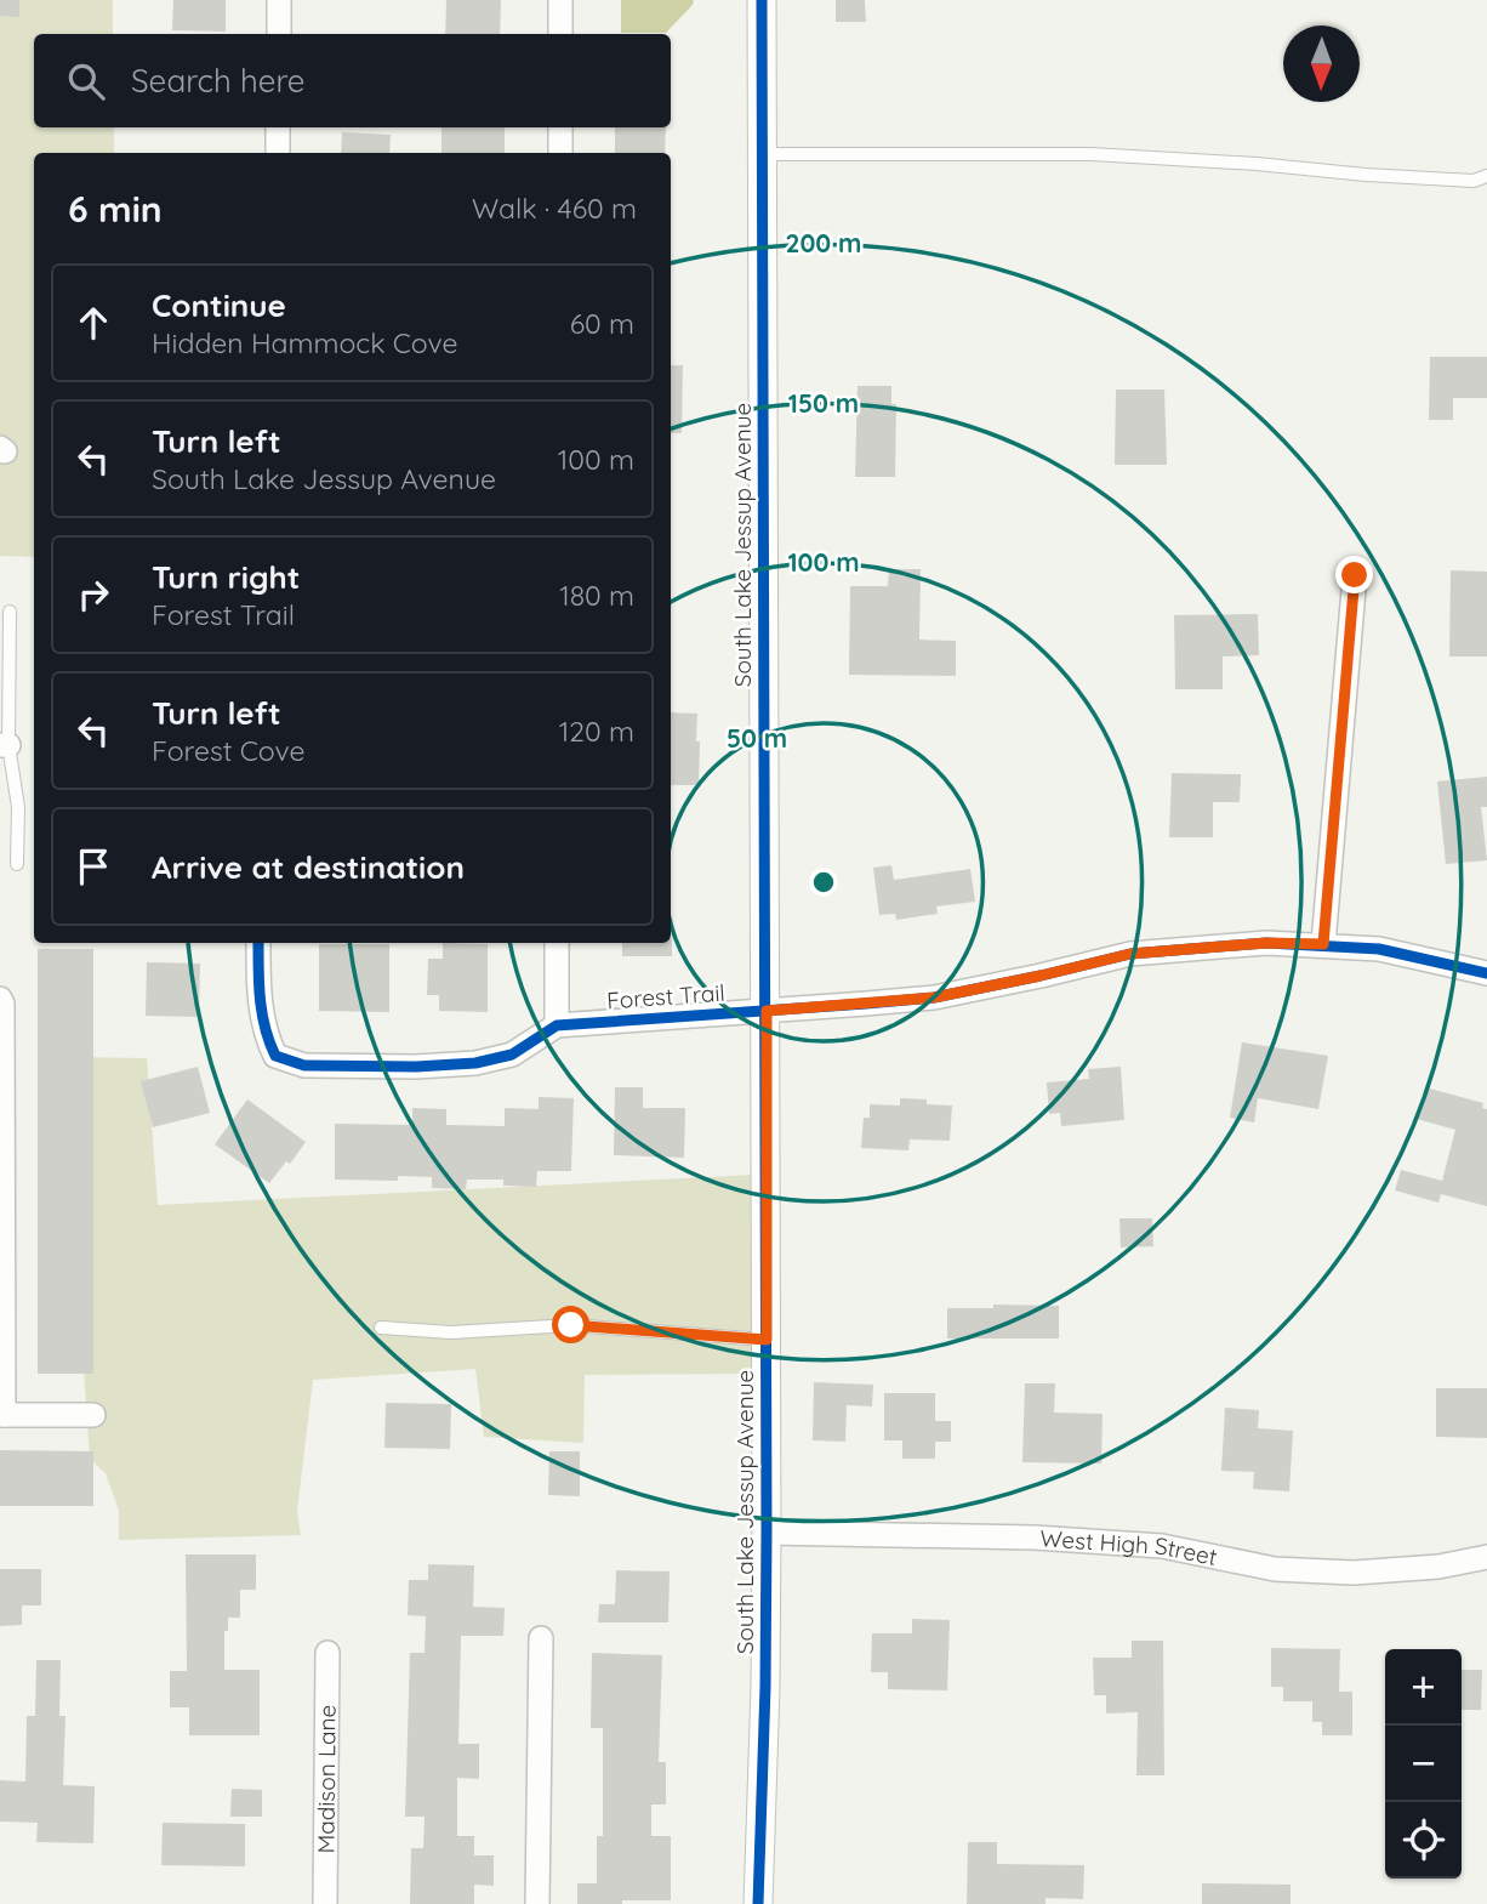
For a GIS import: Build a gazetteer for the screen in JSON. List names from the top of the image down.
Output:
{
  "streets": {
    "street": [
      "South Lake Jessup Avenue",
      "Forest Trail",
      "West High Street",
      "Madison Lane"
    ]
  },
  "crossings": [
    ["South Lake Jessup Avenue", "Forest Trail"],
    ["South Lake Jessup Avenue", "West High Street"]
  ],
  "north": "bottom",
  "page": {
    "search": "Search here",
    "heading": ["6 min", "Walk · 460 m"],
    "list": [
      ["Continue", "Hidden Hammock Cove", "60 m"],
      ["Turn left", "South Lake Jessup Avenue", "100 m"],
      ["Turn right", "Forest Trail", "180 m"],
      ["Turn left", "Forest Cove", "120 m"],
      "Arrive at destination"
    ],
    "map_buttons": ["+", "−"]
  },
  "rings": [
    "200 m",
    "150 m",
    "100 m",
    "50 m"
  ]
}
